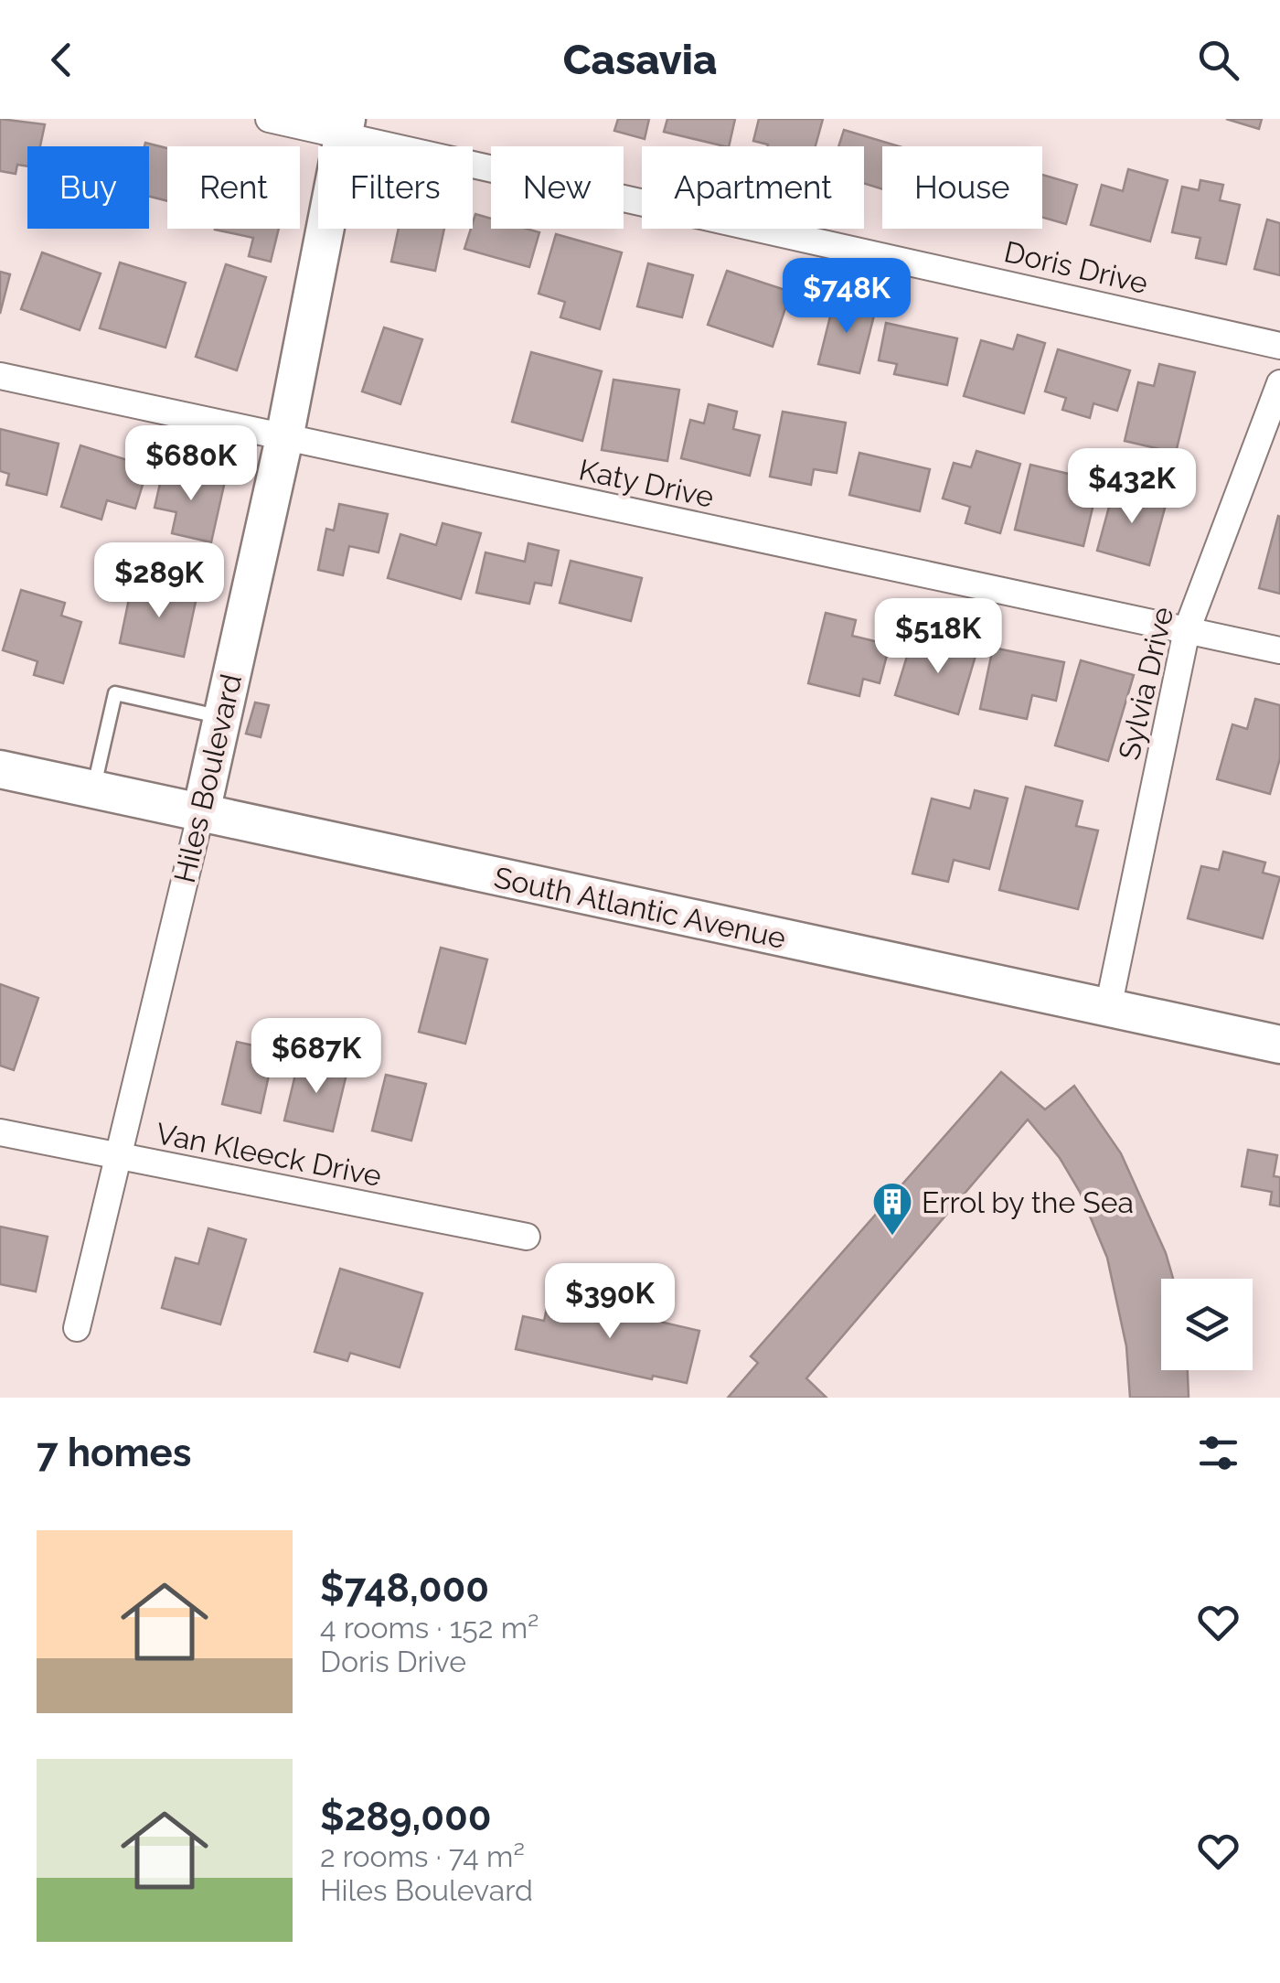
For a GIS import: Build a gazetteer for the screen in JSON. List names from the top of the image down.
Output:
{
  "streets": {
    "street": [
      "Doris Drive",
      "Katy Drive",
      "Sylvia Drive",
      "Hiles Boulevard",
      "South Atlantic Avenue",
      "Van Kleeck Drive"
    ]
  },
  "crossings": [
    ["Doris Drive", "Hiles Boulevard"],
    ["Katy Drive", "Sylvia Drive"],
    ["Katy Drive", "Hiles Boulevard"],
    ["Sylvia Drive", "South Atlantic Avenue"],
    ["Hiles Boulevard", "South Atlantic Avenue"],
    ["Hiles Boulevard", "Van Kleeck Drive"]
  ],
  "places": {
    "building": ["Errol by the Sea"]
  },
  "page": {
    "header": "Casavia",
    "chip": [
      "Buy",
      "Rent",
      "Filters",
      "New",
      "Apartment",
      "House"
    ],
    "price": [
      "$748K",
      "$680K",
      "$432K",
      "$289K",
      "$518K",
      "$687K",
      "$390K"
    ],
    "heading": "7 homes",
    "list": [
      {
        "name": "$748,000",
        "note": "4 rooms · 152 m² · Doris Drive"
      },
      {
        "name": "$289,000",
        "note": "2 rooms · 74 m² · Hiles Boulevard"
      }
    ]
  }
}
